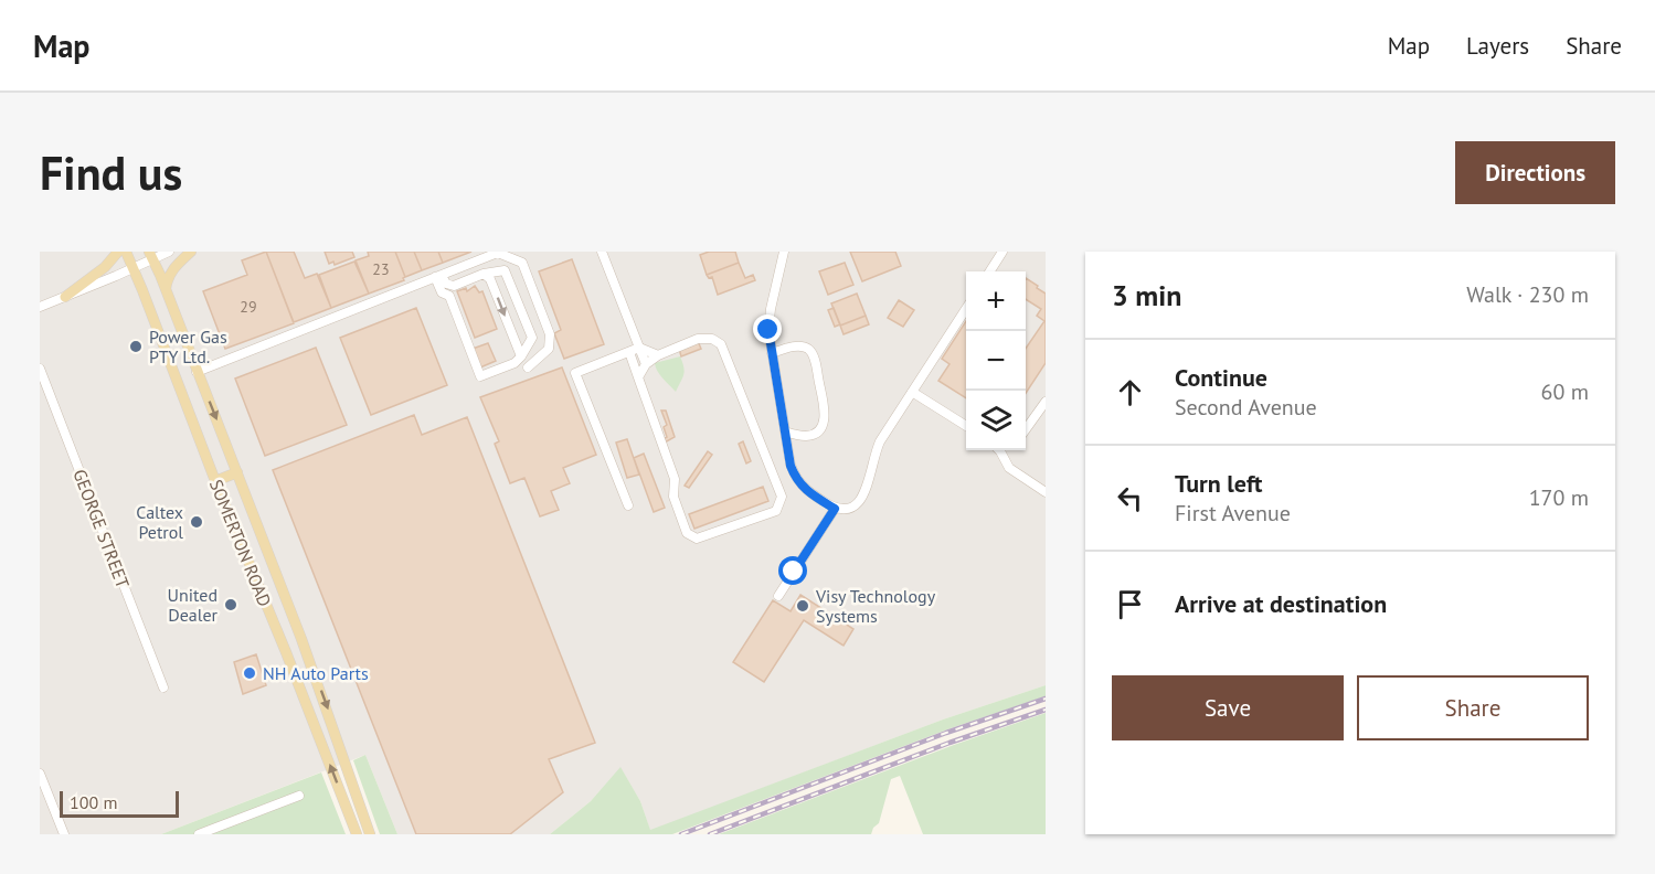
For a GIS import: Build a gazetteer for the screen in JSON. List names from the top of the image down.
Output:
{
  "streets": {
    "main road": ["SOMERTON ROAD"],
    "street": ["GEORGE STREET"]
  },
  "places": [
    "Power Gas PTY Ltd.",
    "Caltex Petrol",
    "United Dealer",
    "Visy Technology Systems",
    "NH Auto Parts"
  ],
  "house_numbers": ["23", "29"],
  "scale_bar": "100 m",
  "page": {
    "header": "Map",
    "nav": ["Map", "Layers", "Share"],
    "buttons": [
      "Directions",
      ["Save", "Share"]
    ],
    "title": "Find us",
    "heading": ["3 min", "Walk · 230 m"],
    "map_buttons": ["+", "−"],
    "list": [
      ["Continue", "Second Avenue", "60 m"],
      ["Turn left", "First Avenue", "170 m"],
      "Arrive at destination"
    ],
    "scale": "100 m"
  }
}
